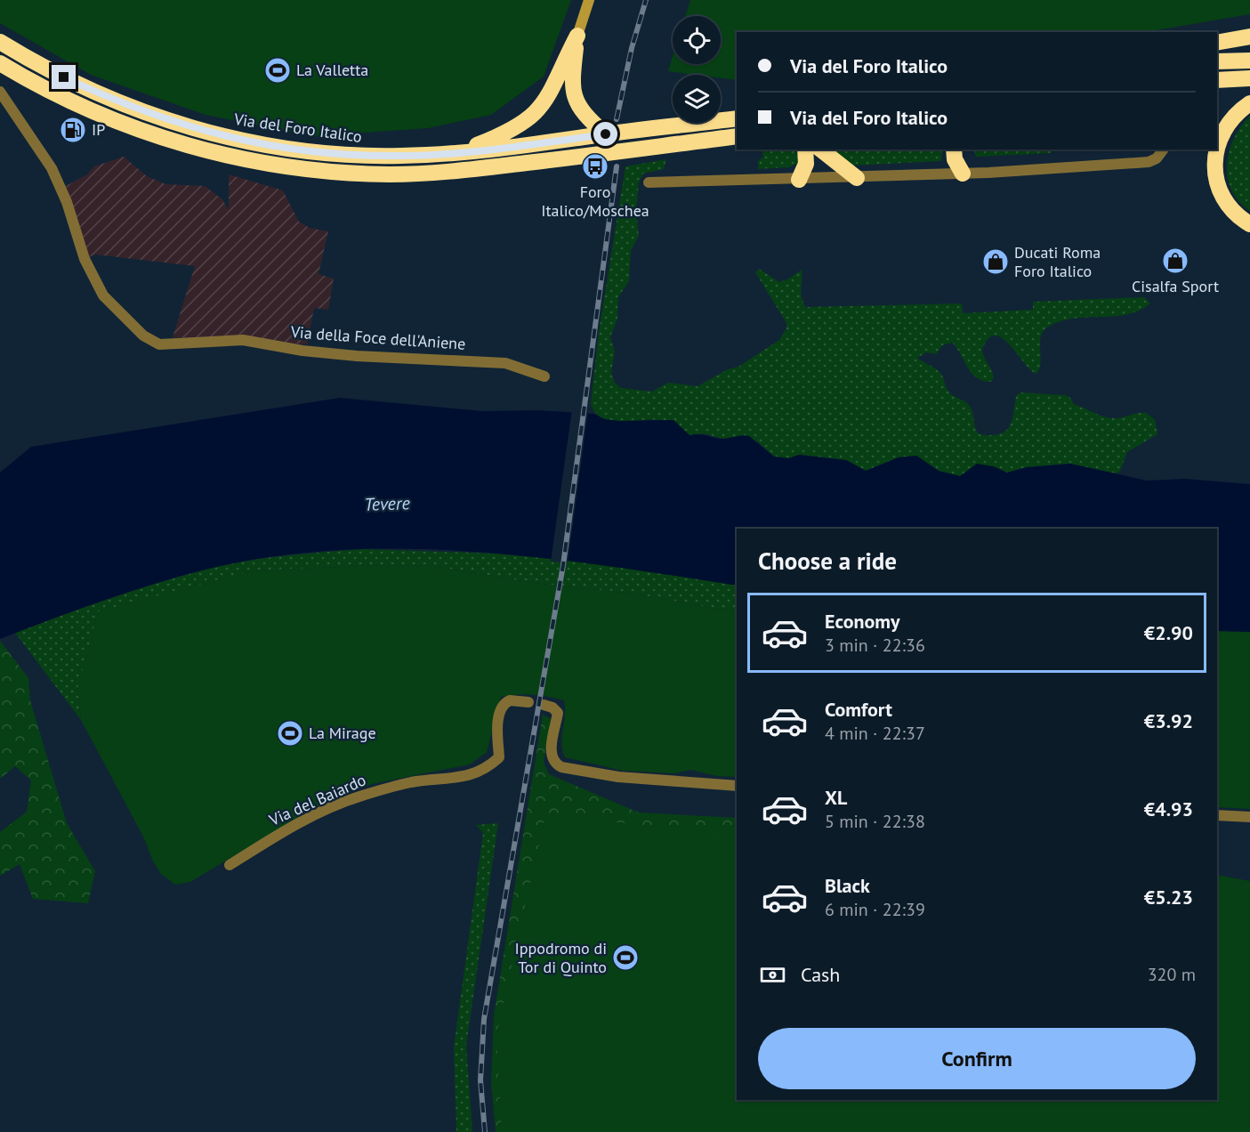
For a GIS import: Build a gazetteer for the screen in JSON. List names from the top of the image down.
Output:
{
  "streets": {
    "highway": ["Via del Foro Italico"],
    "street": ["Via della Foce dell'Aniene", "Via del Baiardo"]
  },
  "water": ["Tevere"],
  "places": {
    "sports": ["La Valletta", "La Mirage", "Ippodromo di Tor di Quinto"],
    "fuel station": ["IP"],
    "bus stop": ["Foro Italico/Moschea"],
    "shop": ["Cisalfa Sport", "Ducati Roma Foro Italico"]
  },
  "page": {
    "banner": ["Via del Foro Italico", "Via del Foro Italico"],
    "heading": "Choose a ride",
    "list": [
      {
        "name": "Economy",
        "note": "3 min · 22:36",
        "value": "€2.90"
      },
      {
        "name": "Comfort",
        "note": "4 min · 22:37",
        "value": "€3.92"
      },
      {
        "name": "XL",
        "note": "5 min · 22:38",
        "value": "€4.93"
      },
      {
        "name": "Black",
        "note": "6 min · 22:39",
        "value": "€5.23"
      }
    ],
    "pay": ["Cash", "320 m"],
    "buttons": "Confirm"
  }
}
